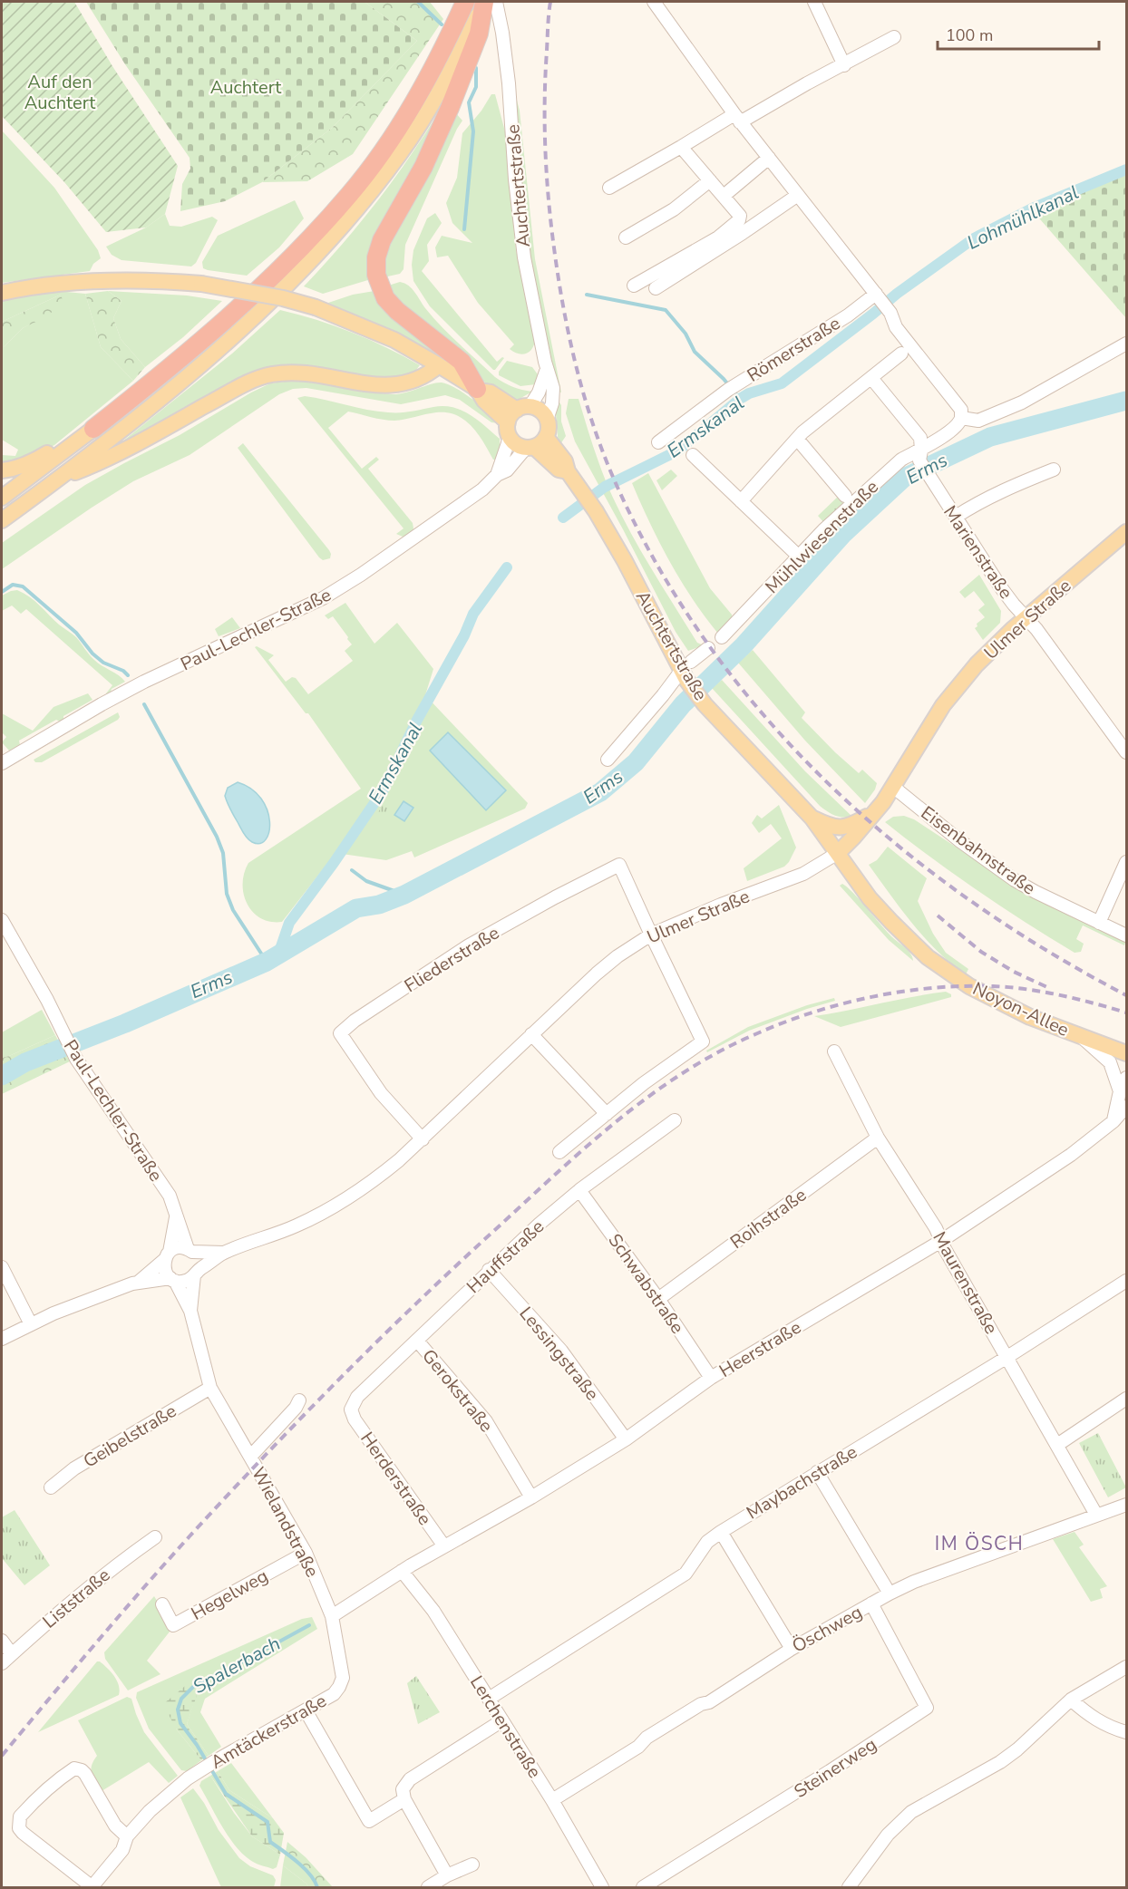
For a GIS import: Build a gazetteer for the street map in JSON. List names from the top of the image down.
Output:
{
  "streets": {
    "main road": ["Auchtertstraße", "Ulmer Straße", "Noyon-Allee"],
    "street": [
      "Römerstraße",
      "Mühlwiesenstraße",
      "Marienstraße",
      "Paul-Lechler-Straße",
      "Eisenbahnstraße",
      "Fliederstraße",
      "Roihstraße",
      "Hauffstraße",
      "Maurenstraße",
      "Schwabstraße",
      "Heerstraße",
      "Lessingstraße",
      "Gerokstraße",
      "Geibelstraße",
      "Herderstraße",
      "Maybachstraße",
      "Wielandstraße",
      "Hegelweg",
      "Liststraße",
      "Öschweg",
      "Lerchenstraße",
      "Amtäckerstraße",
      "Steinerweg"
    ]
  },
  "crossings": [
    ["Auchtertstraße", "Ulmer Straße"],
    ["Auchtertstraße", "Paul-Lechler-Straße"],
    ["Auchtertstraße", "Noyon-Allee"],
    ["Mühlwiesenstraße", "Marienstraße"],
    ["Marienstraße", "Ulmer Straße"],
    ["Ulmer Straße", "Paul-Lechler-Straße"],
    ["Ulmer Straße", "Eisenbahnstraße"],
    ["Ulmer Straße", "Fliederstraße"],
    ["Ulmer Straße", "Noyon-Allee"],
    ["Ulmer Straße", "Wielandstraße"],
    ["Paul-Lechler-Straße", "Wielandstraße"],
    ["Roihstraße", "Maurenstraße"],
    ["Roihstraße", "Schwabstraße"],
    ["Hauffstraße", "Schwabstraße"],
    ["Hauffstraße", "Lessingstraße"],
    ["Hauffstraße", "Gerokstraße"],
    ["Hauffstraße", "Herderstraße"],
    ["Maurenstraße", "Heerstraße"],
    ["Maurenstraße", "Maybachstraße"],
    ["Maurenstraße", "Öschweg"],
    ["Schwabstraße", "Heerstraße"],
    ["Heerstraße", "Lessingstraße"],
    ["Heerstraße", "Gerokstraße"],
    ["Heerstraße", "Herderstraße"],
    ["Heerstraße", "Lerchenstraße"],
    ["Geibelstraße", "Wielandstraße"],
    ["Maybachstraße", "Lerchenstraße"],
    ["Wielandstraße", "Hegelweg"],
    ["Wielandstraße", "Amtäckerstraße"],
    ["Öschweg", "Lerchenstraße"],
    ["Öschweg", "Steinerweg"]
  ],
  "districts": ["IM ÖSCH"],
  "water": [
    "Lohmühlkanal",
    "Ermskanal",
    "Erms",
    "Spalerbach"
  ],
  "parks": ["Auf den Auchtert", "Auchtert"],
  "scale_bar": "100 m"
}
